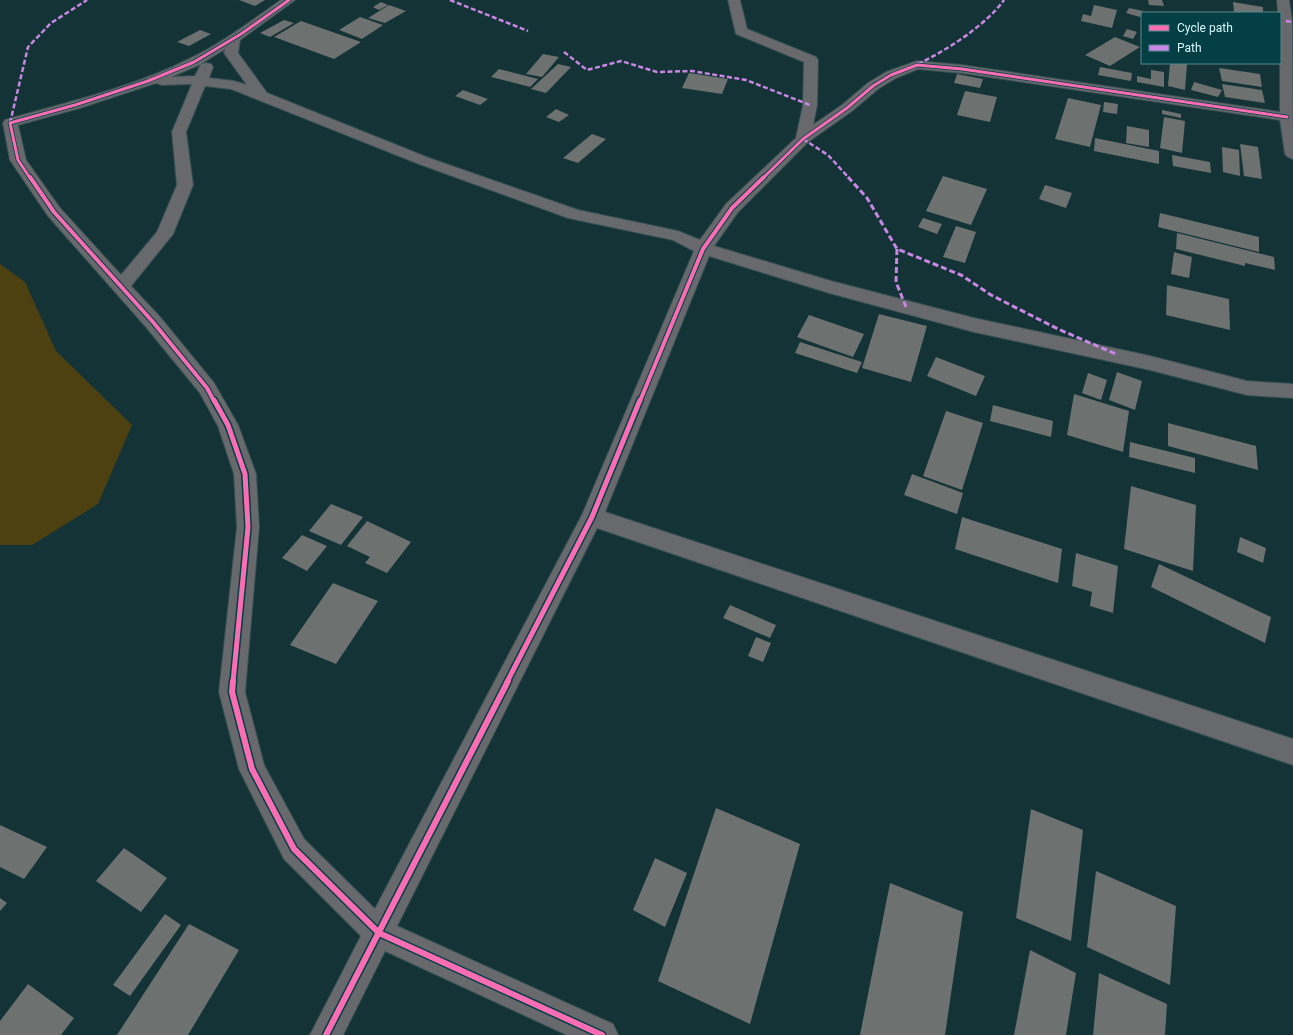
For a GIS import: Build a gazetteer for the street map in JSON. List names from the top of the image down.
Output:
{
  "legend": ["Cycle path", "Path"]
}
